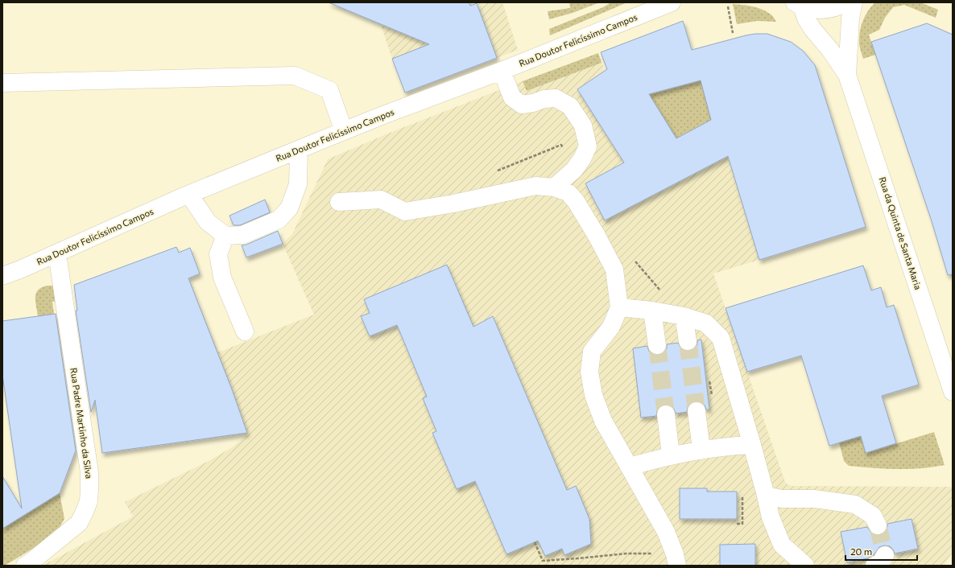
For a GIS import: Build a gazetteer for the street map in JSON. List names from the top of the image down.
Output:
{
  "streets": {
    "street": ["Rua Doutor Felicíssimo Campos", "Rua da Quinta de Santa Maria", "Rua Padre Martinho da Silva"]
  },
  "crossings": [
    ["Rua Doutor Felicíssimo Campos", "Rua Padre Martinho da Silva"]
  ],
  "scale_bar": "20 m"
}
